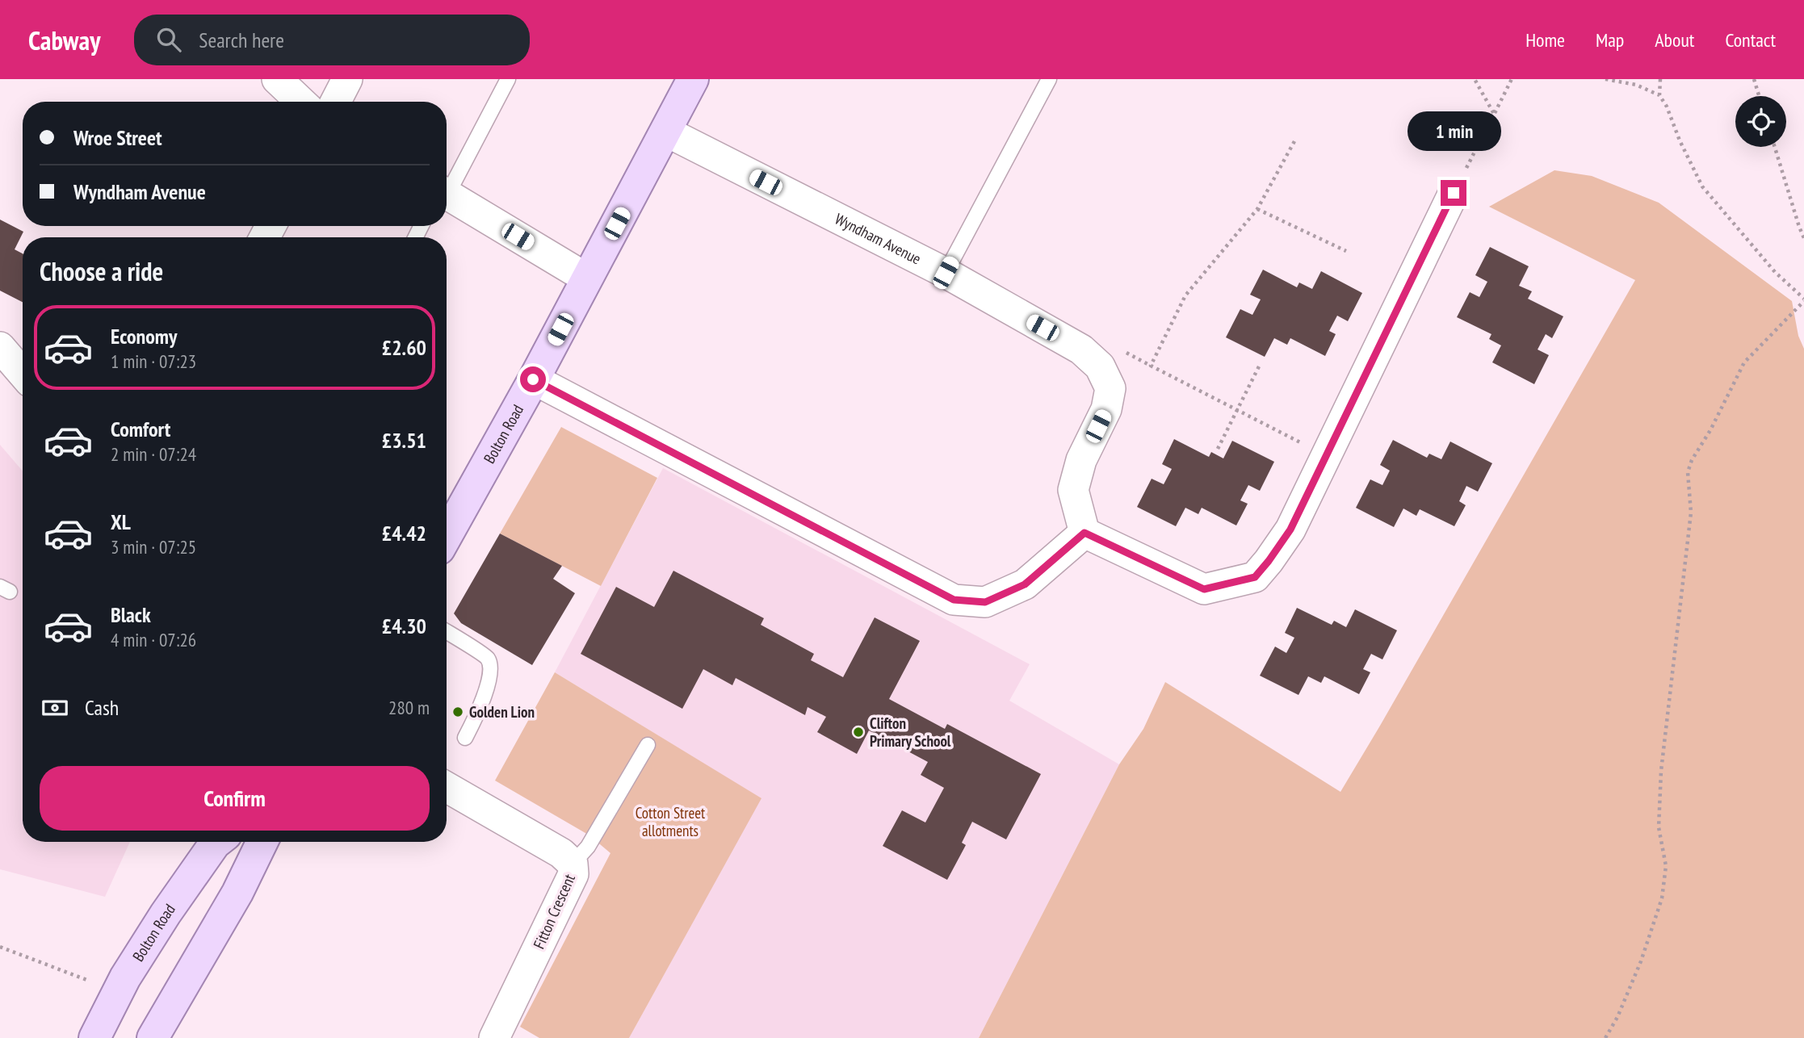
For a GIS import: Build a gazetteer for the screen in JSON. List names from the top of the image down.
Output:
{
  "streets": {
    "main road": ["Bolton Road"],
    "street": ["Wyndham Avenue", "Fitton Crescent"]
  },
  "crossings": [
    ["Wyndham Avenue", "Bolton Road"]
  ],
  "parks": ["Cotton Street allotments"],
  "places": ["Golden Lion", "Clifton Primary School"],
  "page": {
    "header": "Cabway",
    "search": "Search here",
    "nav": [
      "Home",
      "Map",
      "About",
      "Contact"
    ],
    "banner": ["Wroe Street", "Wyndham Avenue"],
    "bubble": "1 min",
    "heading": "Choose a ride",
    "list": [
      {
        "name": "Economy",
        "note": "1 min · 07:23",
        "value": "£2.60"
      },
      {
        "name": "Comfort",
        "note": "2 min · 07:24",
        "value": "£3.51"
      },
      {
        "name": "XL",
        "note": "3 min · 07:25",
        "value": "£4.42"
      },
      {
        "name": "Black",
        "note": "4 min · 07:26",
        "value": "£4.30"
      }
    ],
    "pay": ["Cash", "280 m"],
    "buttons": "Confirm"
  }
}
